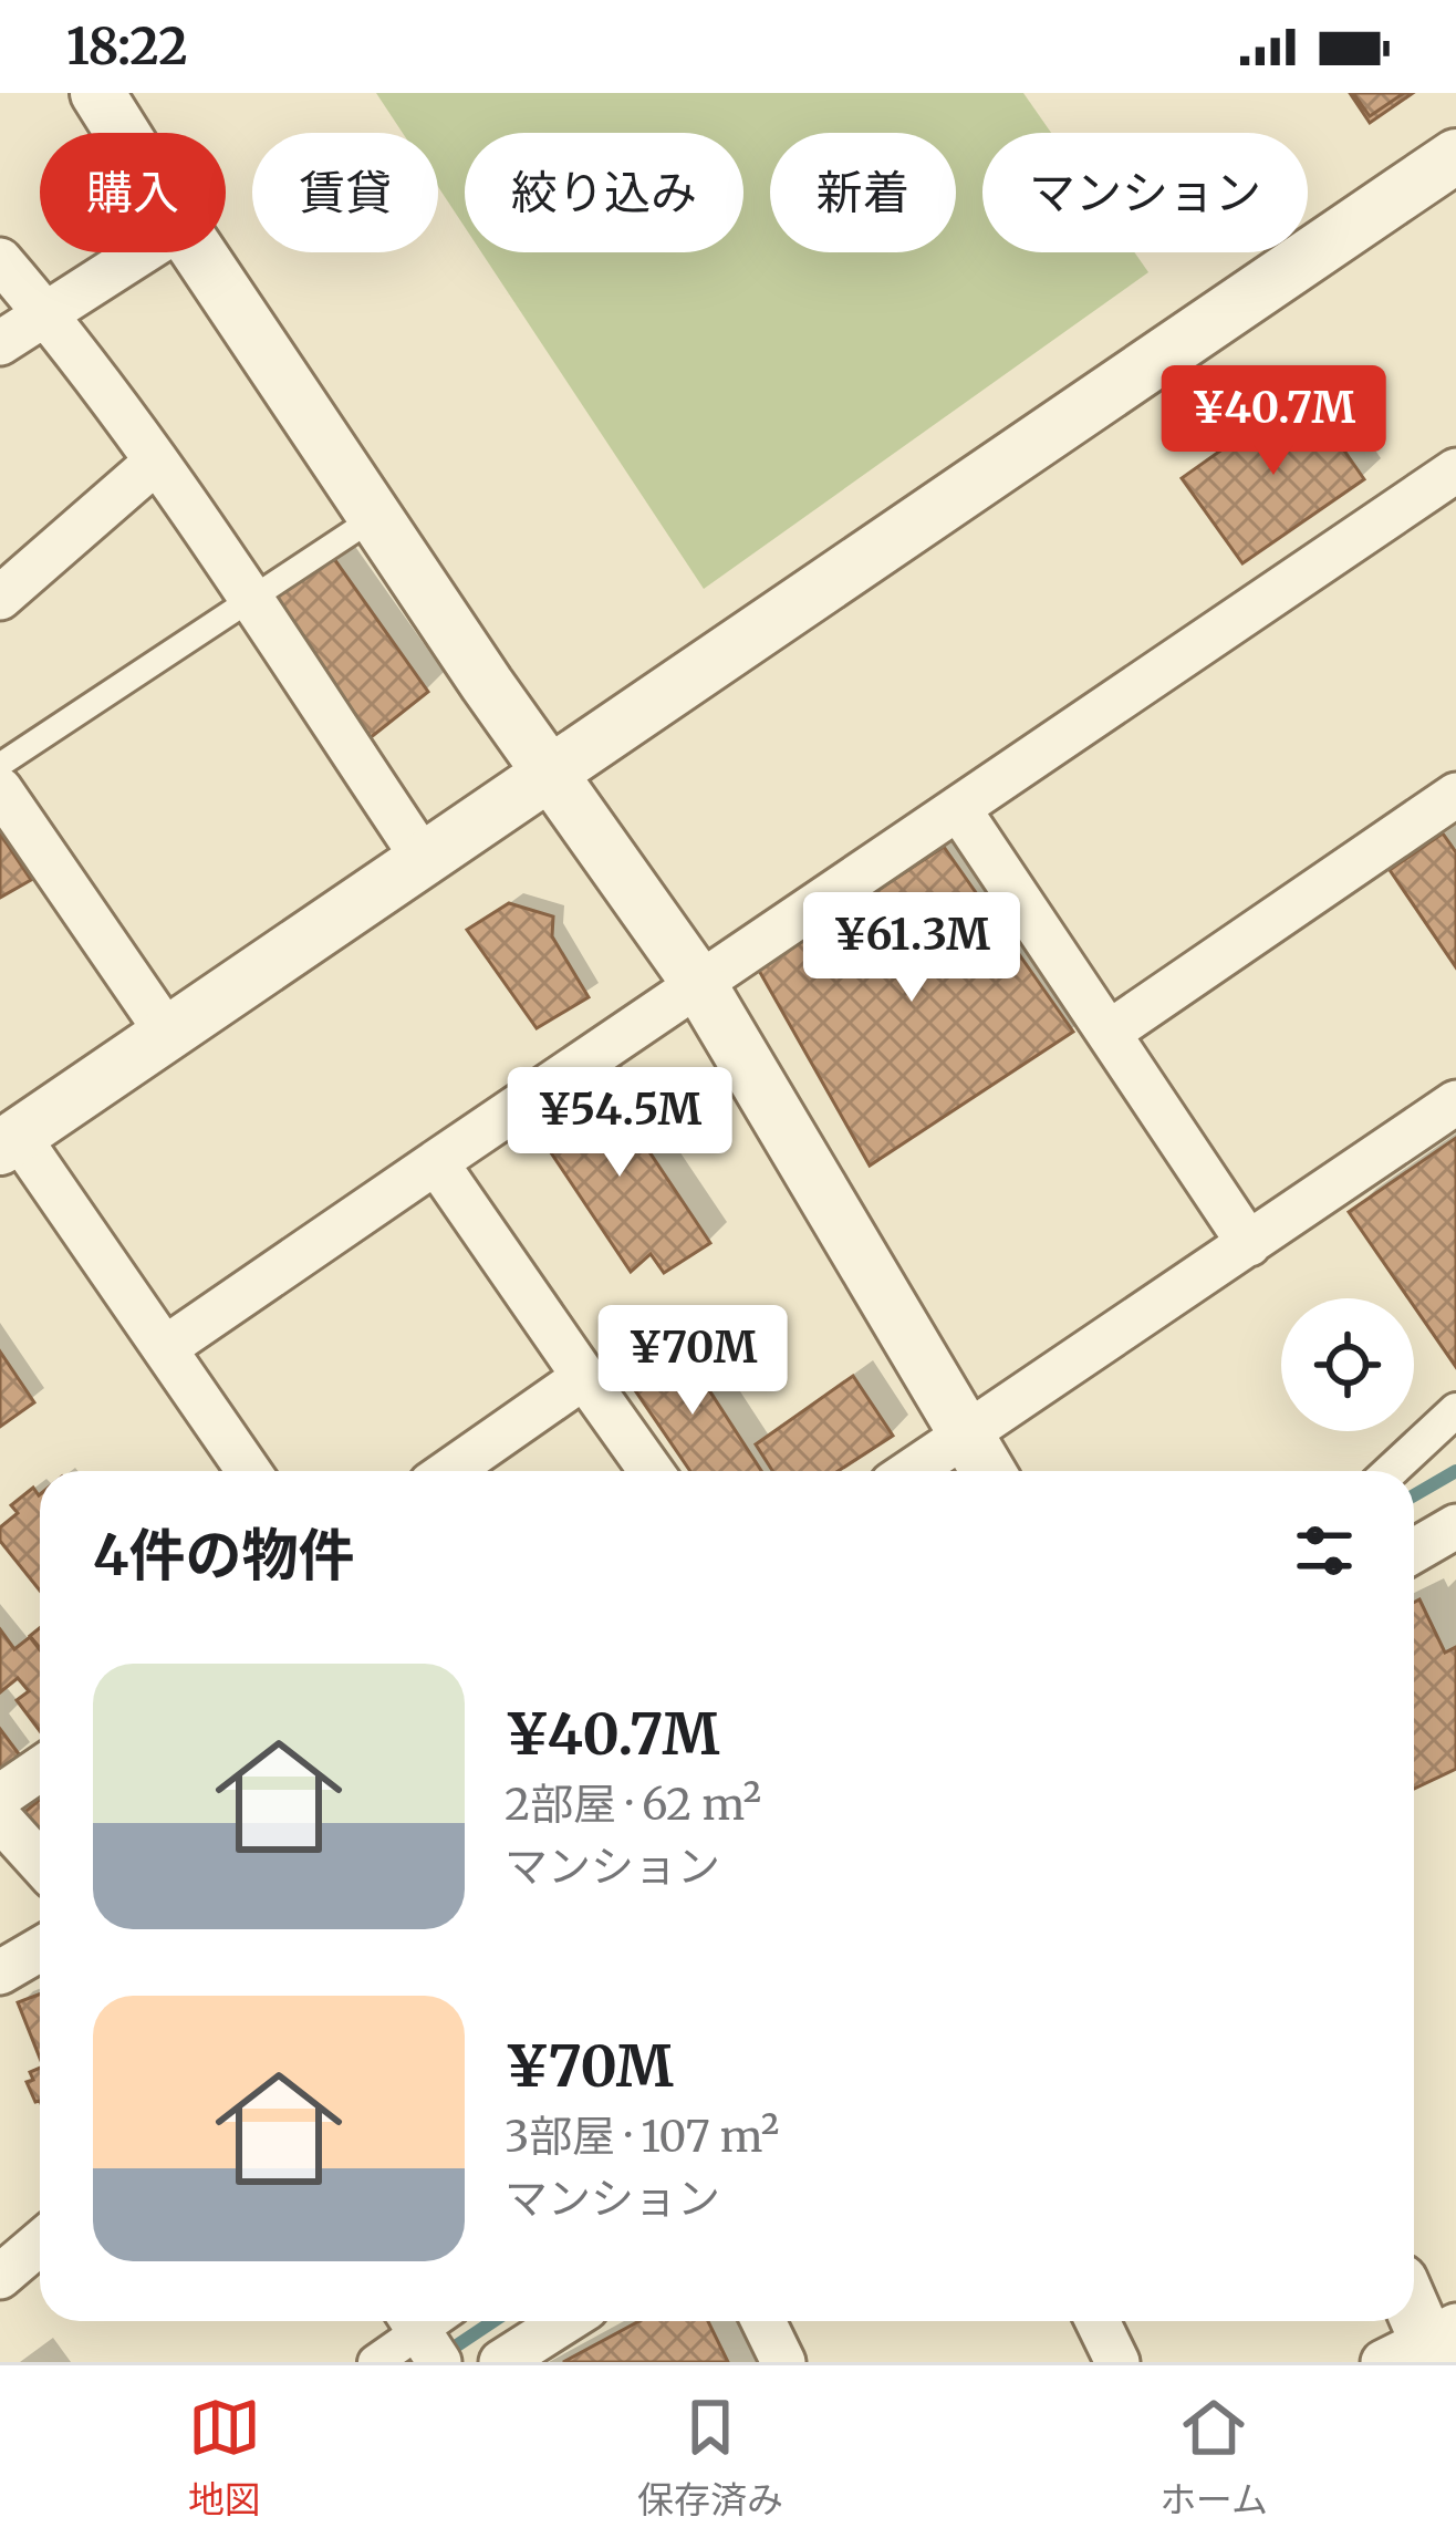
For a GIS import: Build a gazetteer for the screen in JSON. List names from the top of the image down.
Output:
{
  "page": {
    "status": "18:22",
    "chip": [
      "購入",
      "賃貸",
      "絞り込み",
      "新着",
      "マンション"
    ],
    "price": [
      "¥40.7M",
      "¥61.3M",
      "¥54.5M",
      "¥70M"
    ],
    "heading": "4件の物件",
    "list": [
      {
        "name": "¥40.7M",
        "note": "2部屋 · 62 m² · マンション"
      },
      {
        "name": "¥70M",
        "note": "3部屋 · 107 m² · マンション"
      }
    ],
    "tabs": ["地図", "保存済み", "ホーム"]
  }
}
